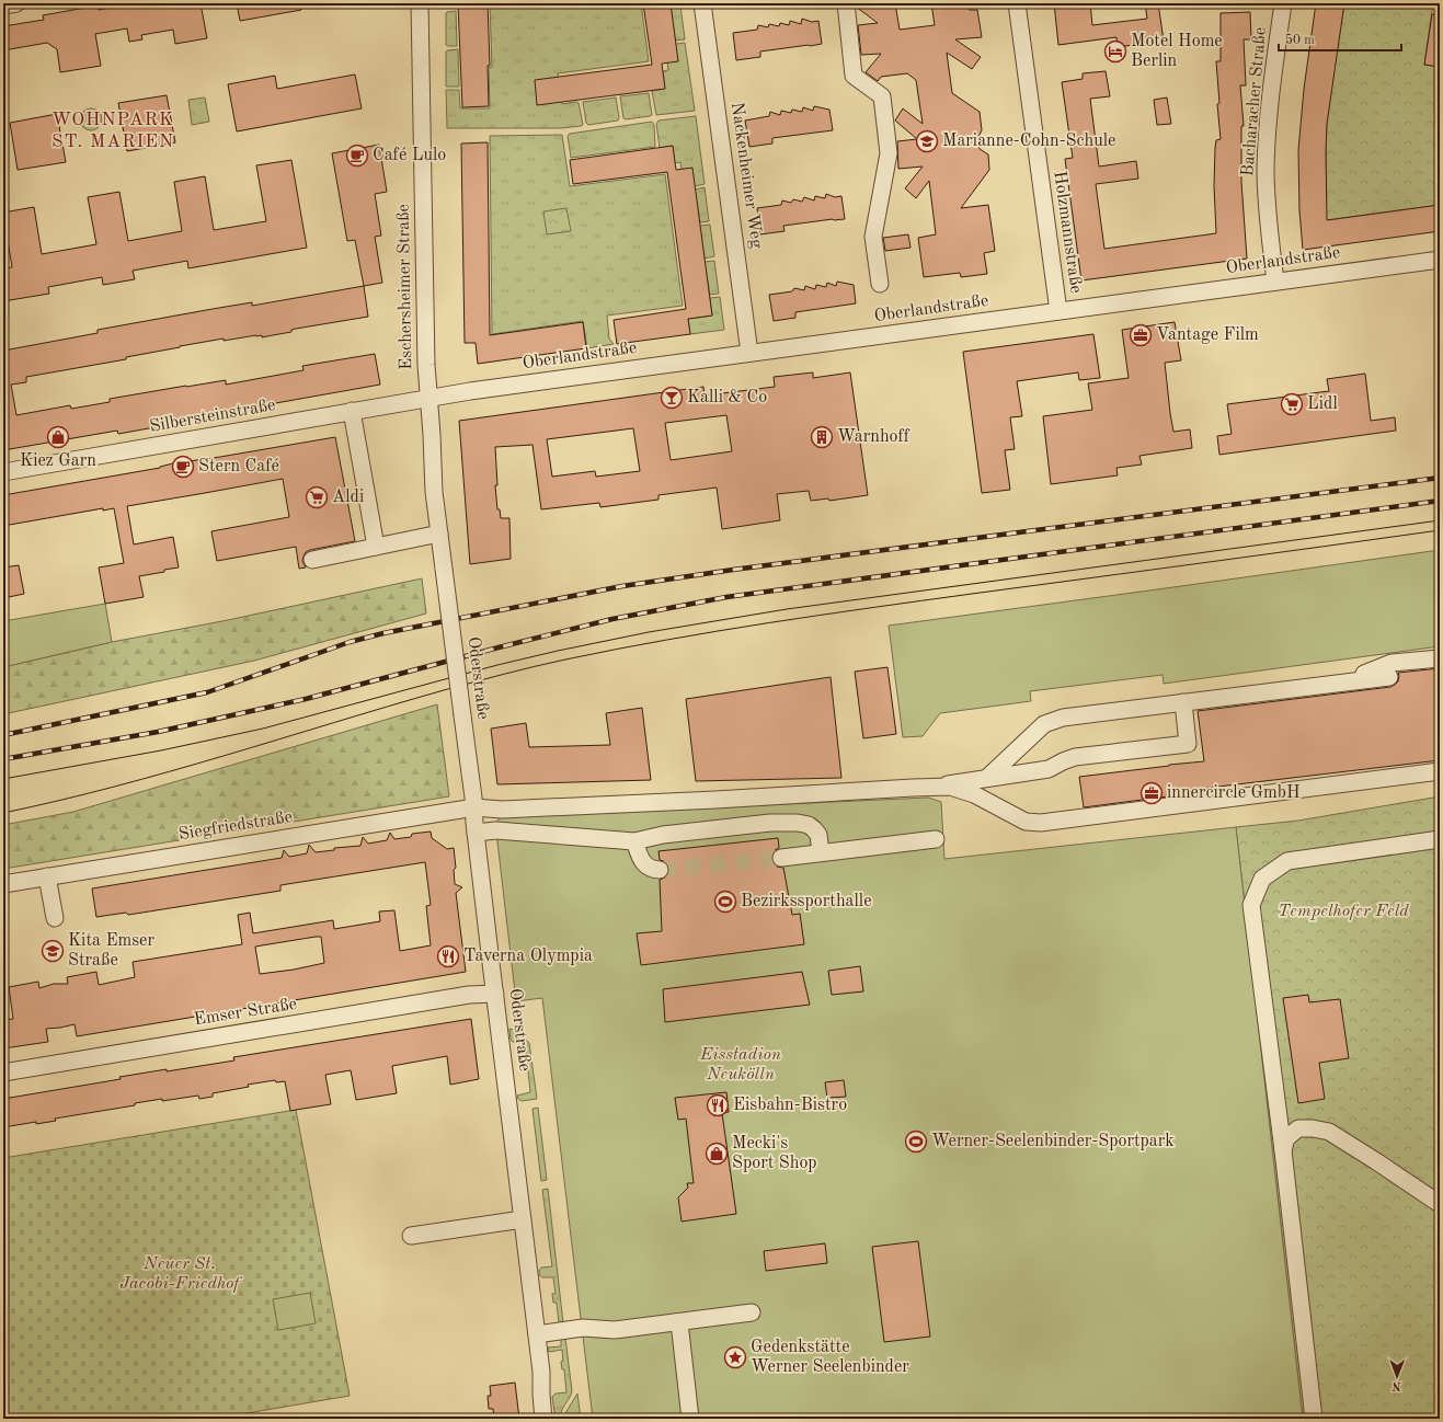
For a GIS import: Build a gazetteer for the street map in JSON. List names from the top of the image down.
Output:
{
  "streets": {
    "street": [
      "Bacharacher Straße",
      "Nackenheimer Weg",
      "Holzmannstraße",
      "Oberlandstraße",
      "Eschersheimer Straße",
      "Silbersteinstraße",
      "Oderstraße",
      "Siegfriedstraße",
      "Emser Straße"
    ]
  },
  "crossings": [
    ["Bacharacher Straße", "Oberlandstraße"],
    ["Nackenheimer Weg", "Oberlandstraße"],
    ["Holzmannstraße", "Oberlandstraße"],
    ["Oberlandstraße", "Eschersheimer Straße"],
    ["Oberlandstraße", "Silbersteinstraße"],
    ["Eschersheimer Straße", "Silbersteinstraße"],
    ["Eschersheimer Straße", "Oderstraße"],
    ["Oderstraße", "Siegfriedstraße"],
    ["Oderstraße", "Emser Straße"]
  ],
  "districts": ["WOHNPARK ST. MARIEN"],
  "parks": ["Tempelhofer Feld", "Eisstadion Neukölln", "Neuer St. Jacobi-Friedhof"],
  "places": {
    "hotel": ["Motel Home Berlin"],
    "school or university": ["Marianne-Cohn-Schule", "Kita Emser Straße"],
    "cafe": ["Café Lulo", "Stern Café"],
    "office": ["Vantage Film", "innercircle GmbH"],
    "bar": ["Kalli & Co"],
    "supermarket": ["Lidl", "Aldi"],
    "shop": ["Kiez Garn", "Mecki's Sport Shop"],
    "building": ["Warnhoff"],
    "sports": ["Bezirkssporthalle", "Werner-Seelenbinder-Sportpark"],
    "restaurant": ["Taverna Olympia", "Eisbahn-Bistro"],
    "place": ["Gedenkstätte Werner Seelenbinder"]
  },
  "scale_bar": "50 m",
  "north": "bottom"
}
